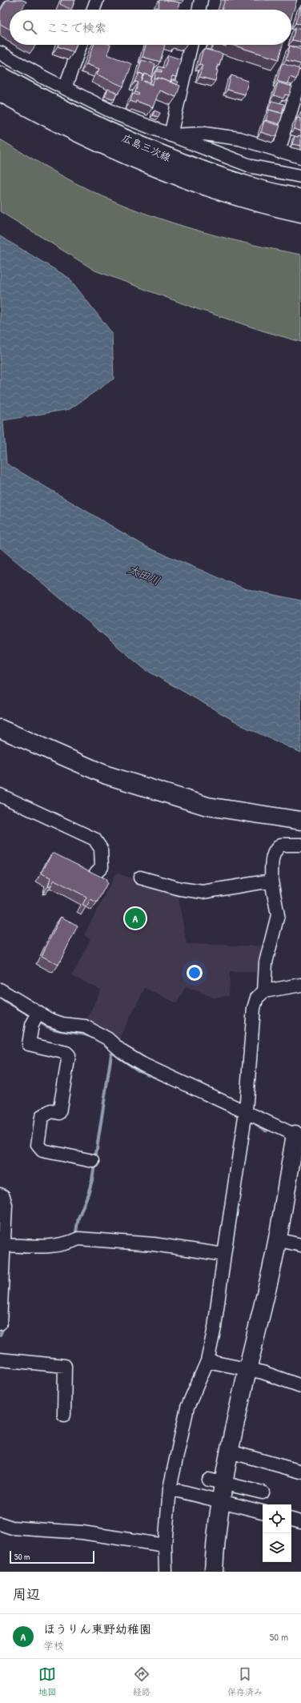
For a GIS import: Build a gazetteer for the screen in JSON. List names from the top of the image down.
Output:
{
  "streets": {
    "street": ["広島三次線"]
  },
  "water": ["太田川"],
  "scale_bar": "50 m",
  "page": {
    "search": "ここで検索",
    "pins": "A",
    "scale": "50 m",
    "heading": "周辺",
    "list": [
      {
        "mark": "A",
        "name": "ほうりん東野幼稚園",
        "note": "学校",
        "value": "50 m"
      }
    ],
    "nav": ["地図", "経路", "保存済み"]
  }
}
